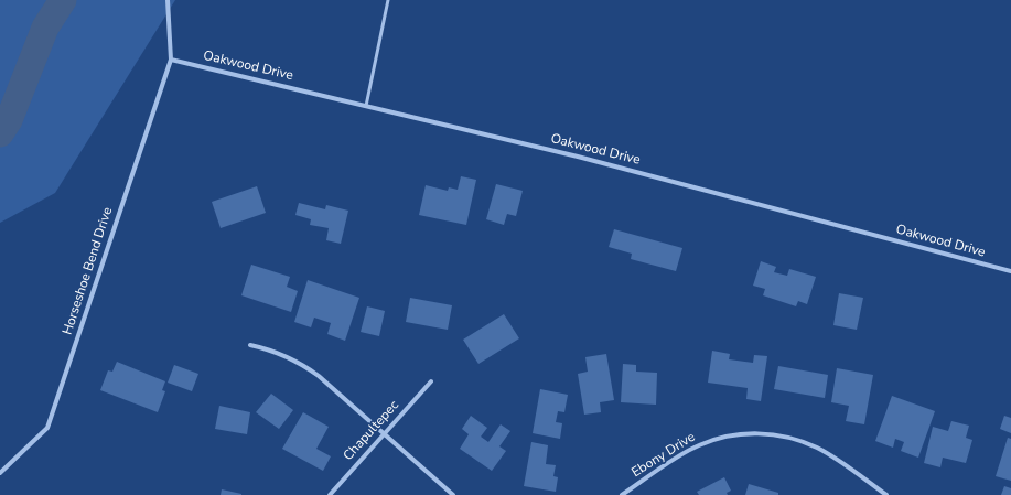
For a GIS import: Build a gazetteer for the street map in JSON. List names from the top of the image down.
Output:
{
  "streets": {
    "street": [
      "Oakwood Drive",
      "Horseshoe Bend Drive",
      "Chapultepec",
      "Ebony Drive"
    ]
  },
  "crossings": [
    ["Oakwood Drive", "Horseshoe Bend Drive"]
  ]
}
